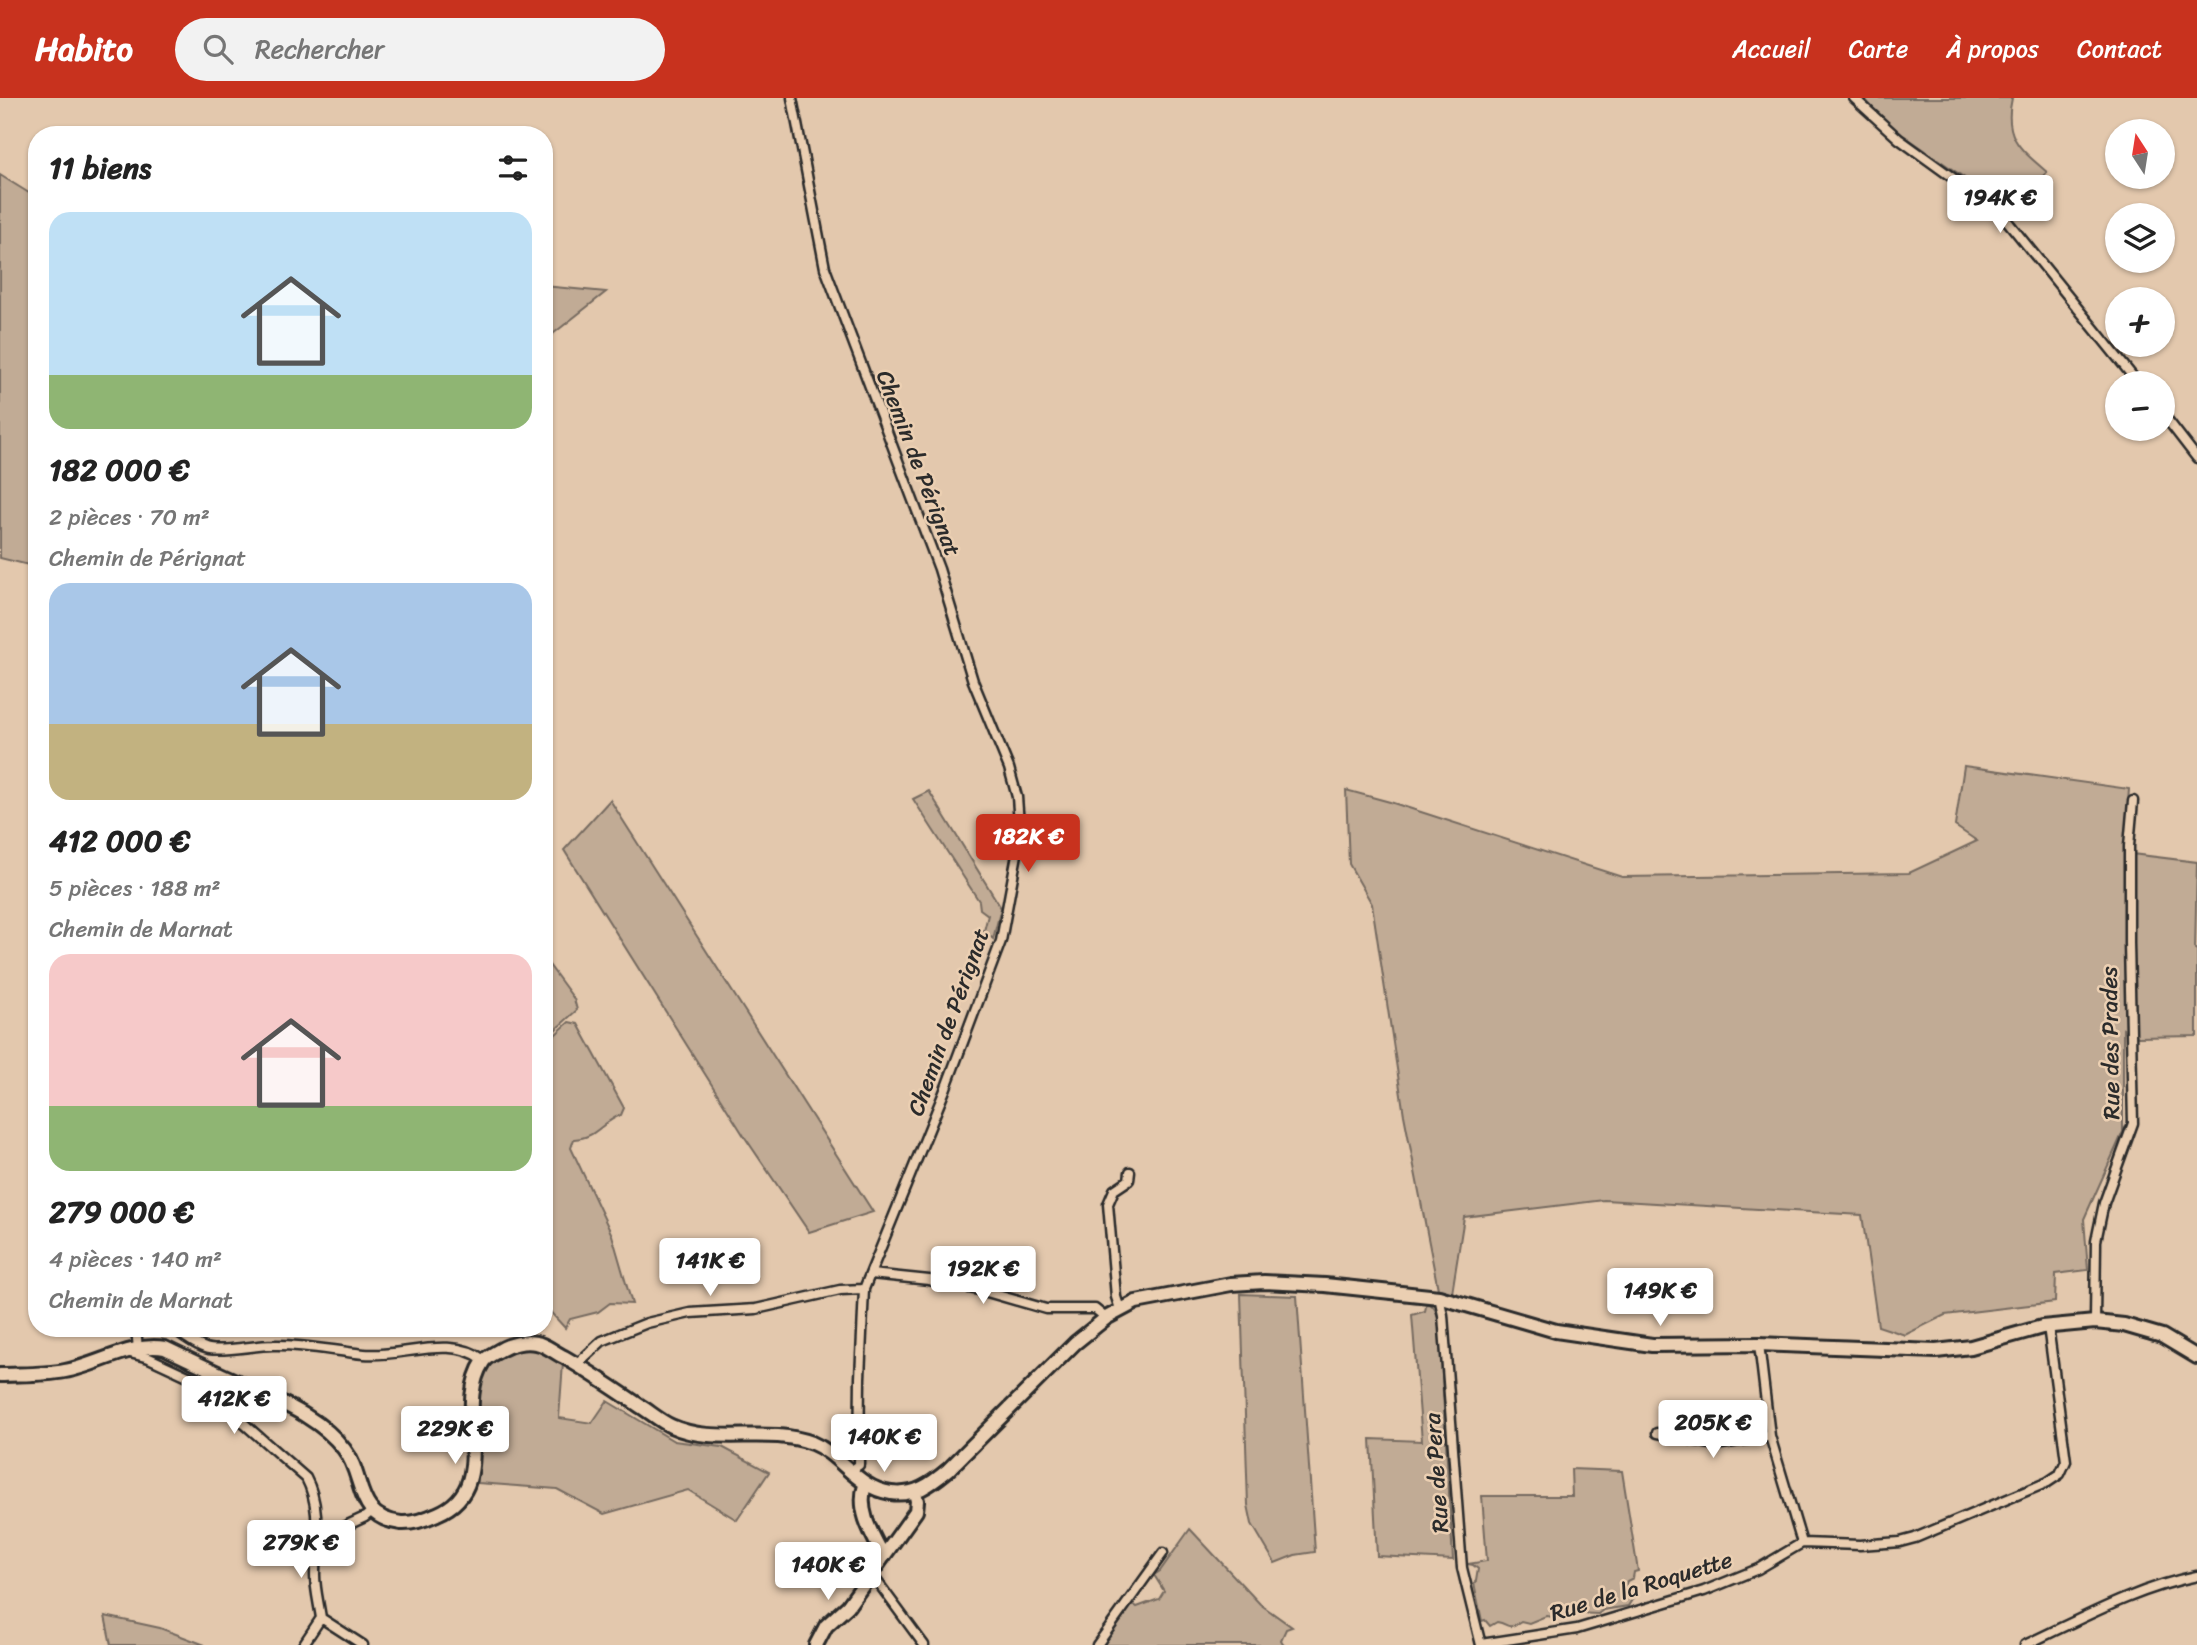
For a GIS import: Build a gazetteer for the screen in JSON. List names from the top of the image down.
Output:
{
  "streets": {
    "street": [
      "Chemin de Pérignat",
      "Rue des Prades",
      "Rue de Pera",
      "Rue de la Roquette"
    ]
  },
  "crossings": [
    ["Rue de Pera", "Rue de la Roquette"]
  ],
  "north": "top",
  "page": {
    "header": "Habito",
    "search": "Rechercher",
    "nav": [
      "Accueil",
      "Carte",
      "À propos",
      "Contact"
    ],
    "map_buttons": ["+", "−"],
    "heading": "11 biens",
    "price": [
      "194K €",
      "182K €",
      "141K €",
      "192K €",
      "149K €",
      "412K €",
      "205K €",
      "229K €",
      "140K €",
      "279K €",
      "140K €"
    ],
    "list": [
      {
        "name": "182 000 €",
        "note": "2 pièces · 70 m² · Chemin de Pérignat"
      },
      {
        "name": "412 000 €",
        "note": "5 pièces · 188 m² · Chemin de Marnat"
      },
      {
        "name": "279 000 €",
        "note": "4 pièces · 140 m² · Chemin de Marnat"
      }
    ]
  }
}
